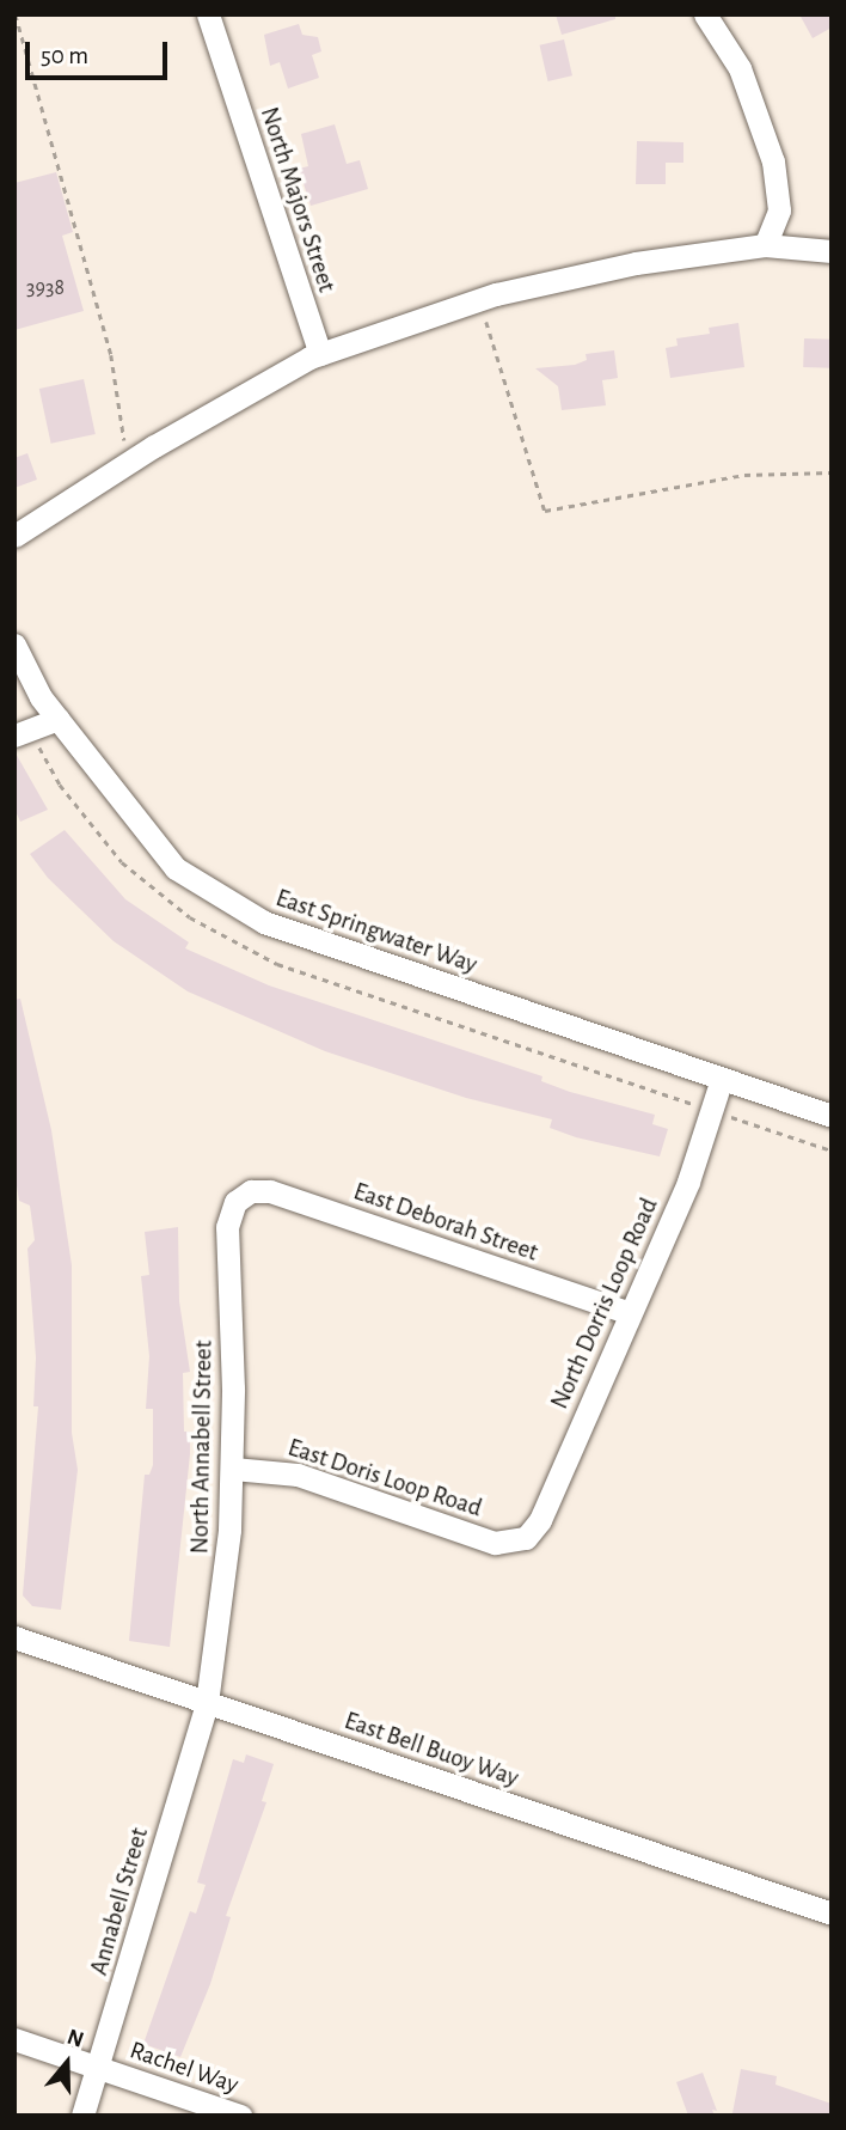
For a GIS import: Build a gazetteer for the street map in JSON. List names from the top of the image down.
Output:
{
  "streets": {
    "street": [
      "North Majors Street",
      "East Springwater Way",
      "East Deborah Street",
      "North Dorris Loop Road",
      "North Annabell Street",
      "East Doris Loop Road",
      "East Bell Buoy Way",
      "Annabell Street",
      "Rachel Way"
    ]
  },
  "crossings": [
    ["East Springwater Way", "North Dorris Loop Road"],
    ["East Deborah Street", "North Dorris Loop Road"],
    ["East Deborah Street", "North Annabell Street"],
    ["North Dorris Loop Road", "East Doris Loop Road"],
    ["North Annabell Street", "East Doris Loop Road"],
    ["North Annabell Street", "East Bell Buoy Way"],
    ["North Annabell Street", "Annabell Street"],
    ["East Bell Buoy Way", "Annabell Street"],
    ["Annabell Street", "Rachel Way"]
  ],
  "house_numbers": ["3938"],
  "scale_bar": "50 m",
  "north": "top"
}
